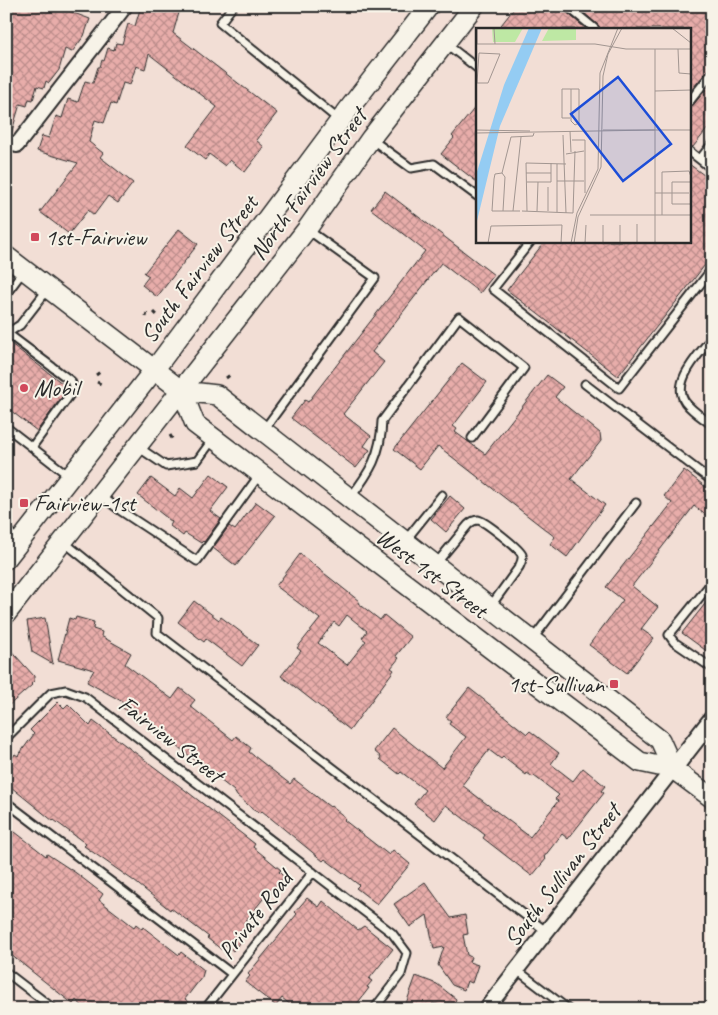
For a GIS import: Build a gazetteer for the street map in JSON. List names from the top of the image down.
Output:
{
  "streets": {
    "main road": ["North Fairview Street", "South Fairview Street", "West 1st Street"],
    "street": ["South Sullivan Street"],
    "lane": ["Fairview Street", "Private Road"]
  },
  "crossings": [
    ["North Fairview Street", "West 1st Street"],
    ["West 1st Street", "South Sullivan Street"],
    ["Fairview Street", "Private Road"]
  ],
  "places": {
    "transit": ["1st-Fairview", "Fairview-1st", "1st-Sullivan"],
    "other": ["Mobil"]
  }
}
